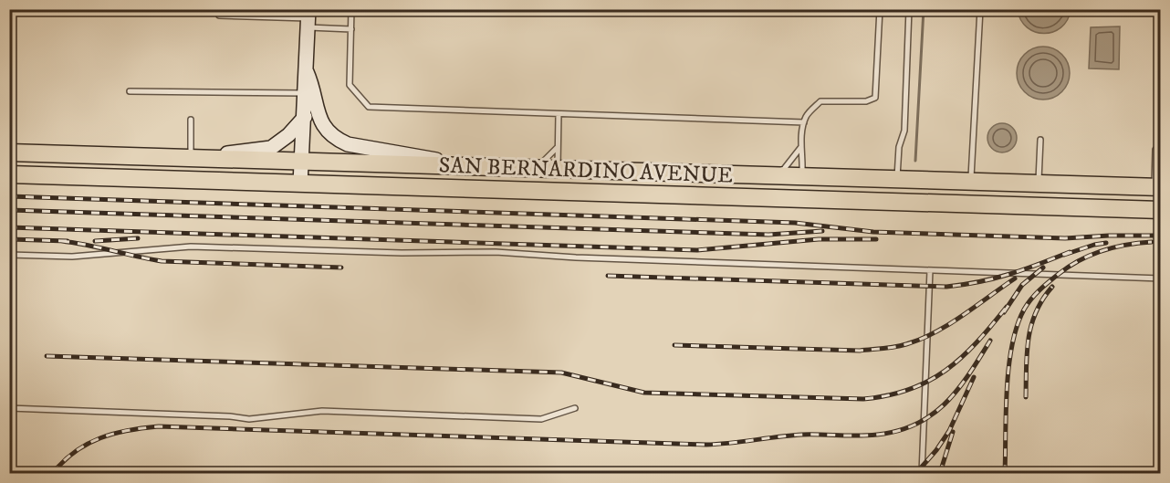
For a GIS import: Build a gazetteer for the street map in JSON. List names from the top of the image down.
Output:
{
  "streets": {
    "main road": ["SAN BERNARDINO AVENUE"]
  }
}
